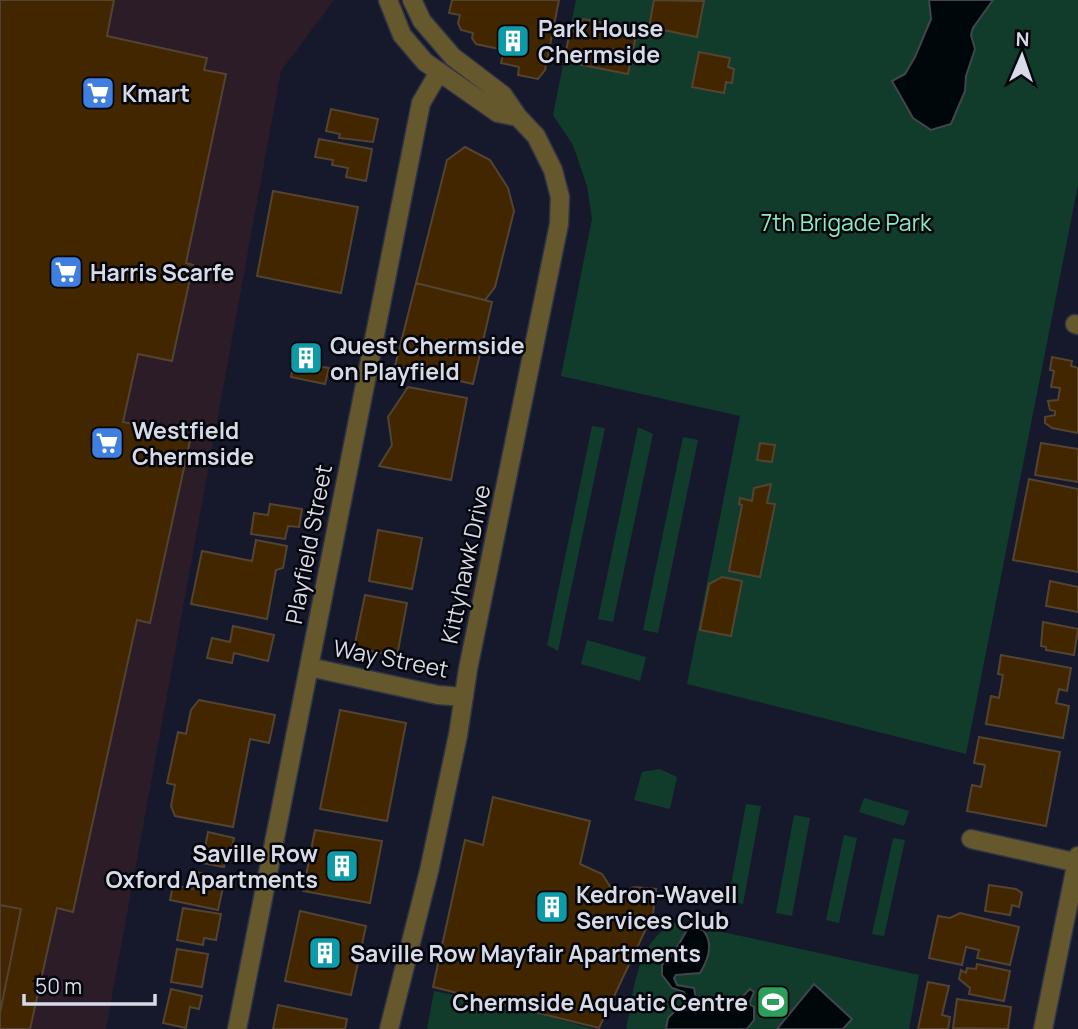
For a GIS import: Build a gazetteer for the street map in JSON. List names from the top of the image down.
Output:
{
  "streets": {
    "street": ["Playfield Street", "Kittyhawk Drive", "Way Street"]
  },
  "crossings": [
    ["Playfield Street", "Kittyhawk Drive"],
    ["Playfield Street", "Way Street"],
    ["Kittyhawk Drive", "Way Street"]
  ],
  "parks": ["7th Brigade Park"],
  "places": {
    "building": [
      "Park House Chermside",
      "Quest Chermside on Playfield",
      "Saville Row Oxford Apartments",
      "Kedron-Wavell Services Club",
      "Saville Row Mayfair Apartments"
    ],
    "supermarket": ["Kmart", "Harris Scarfe", "Westfield Chermside"],
    "sports": ["Chermside Aquatic Centre"]
  },
  "scale_bar": "50 m",
  "north": "top"
}
